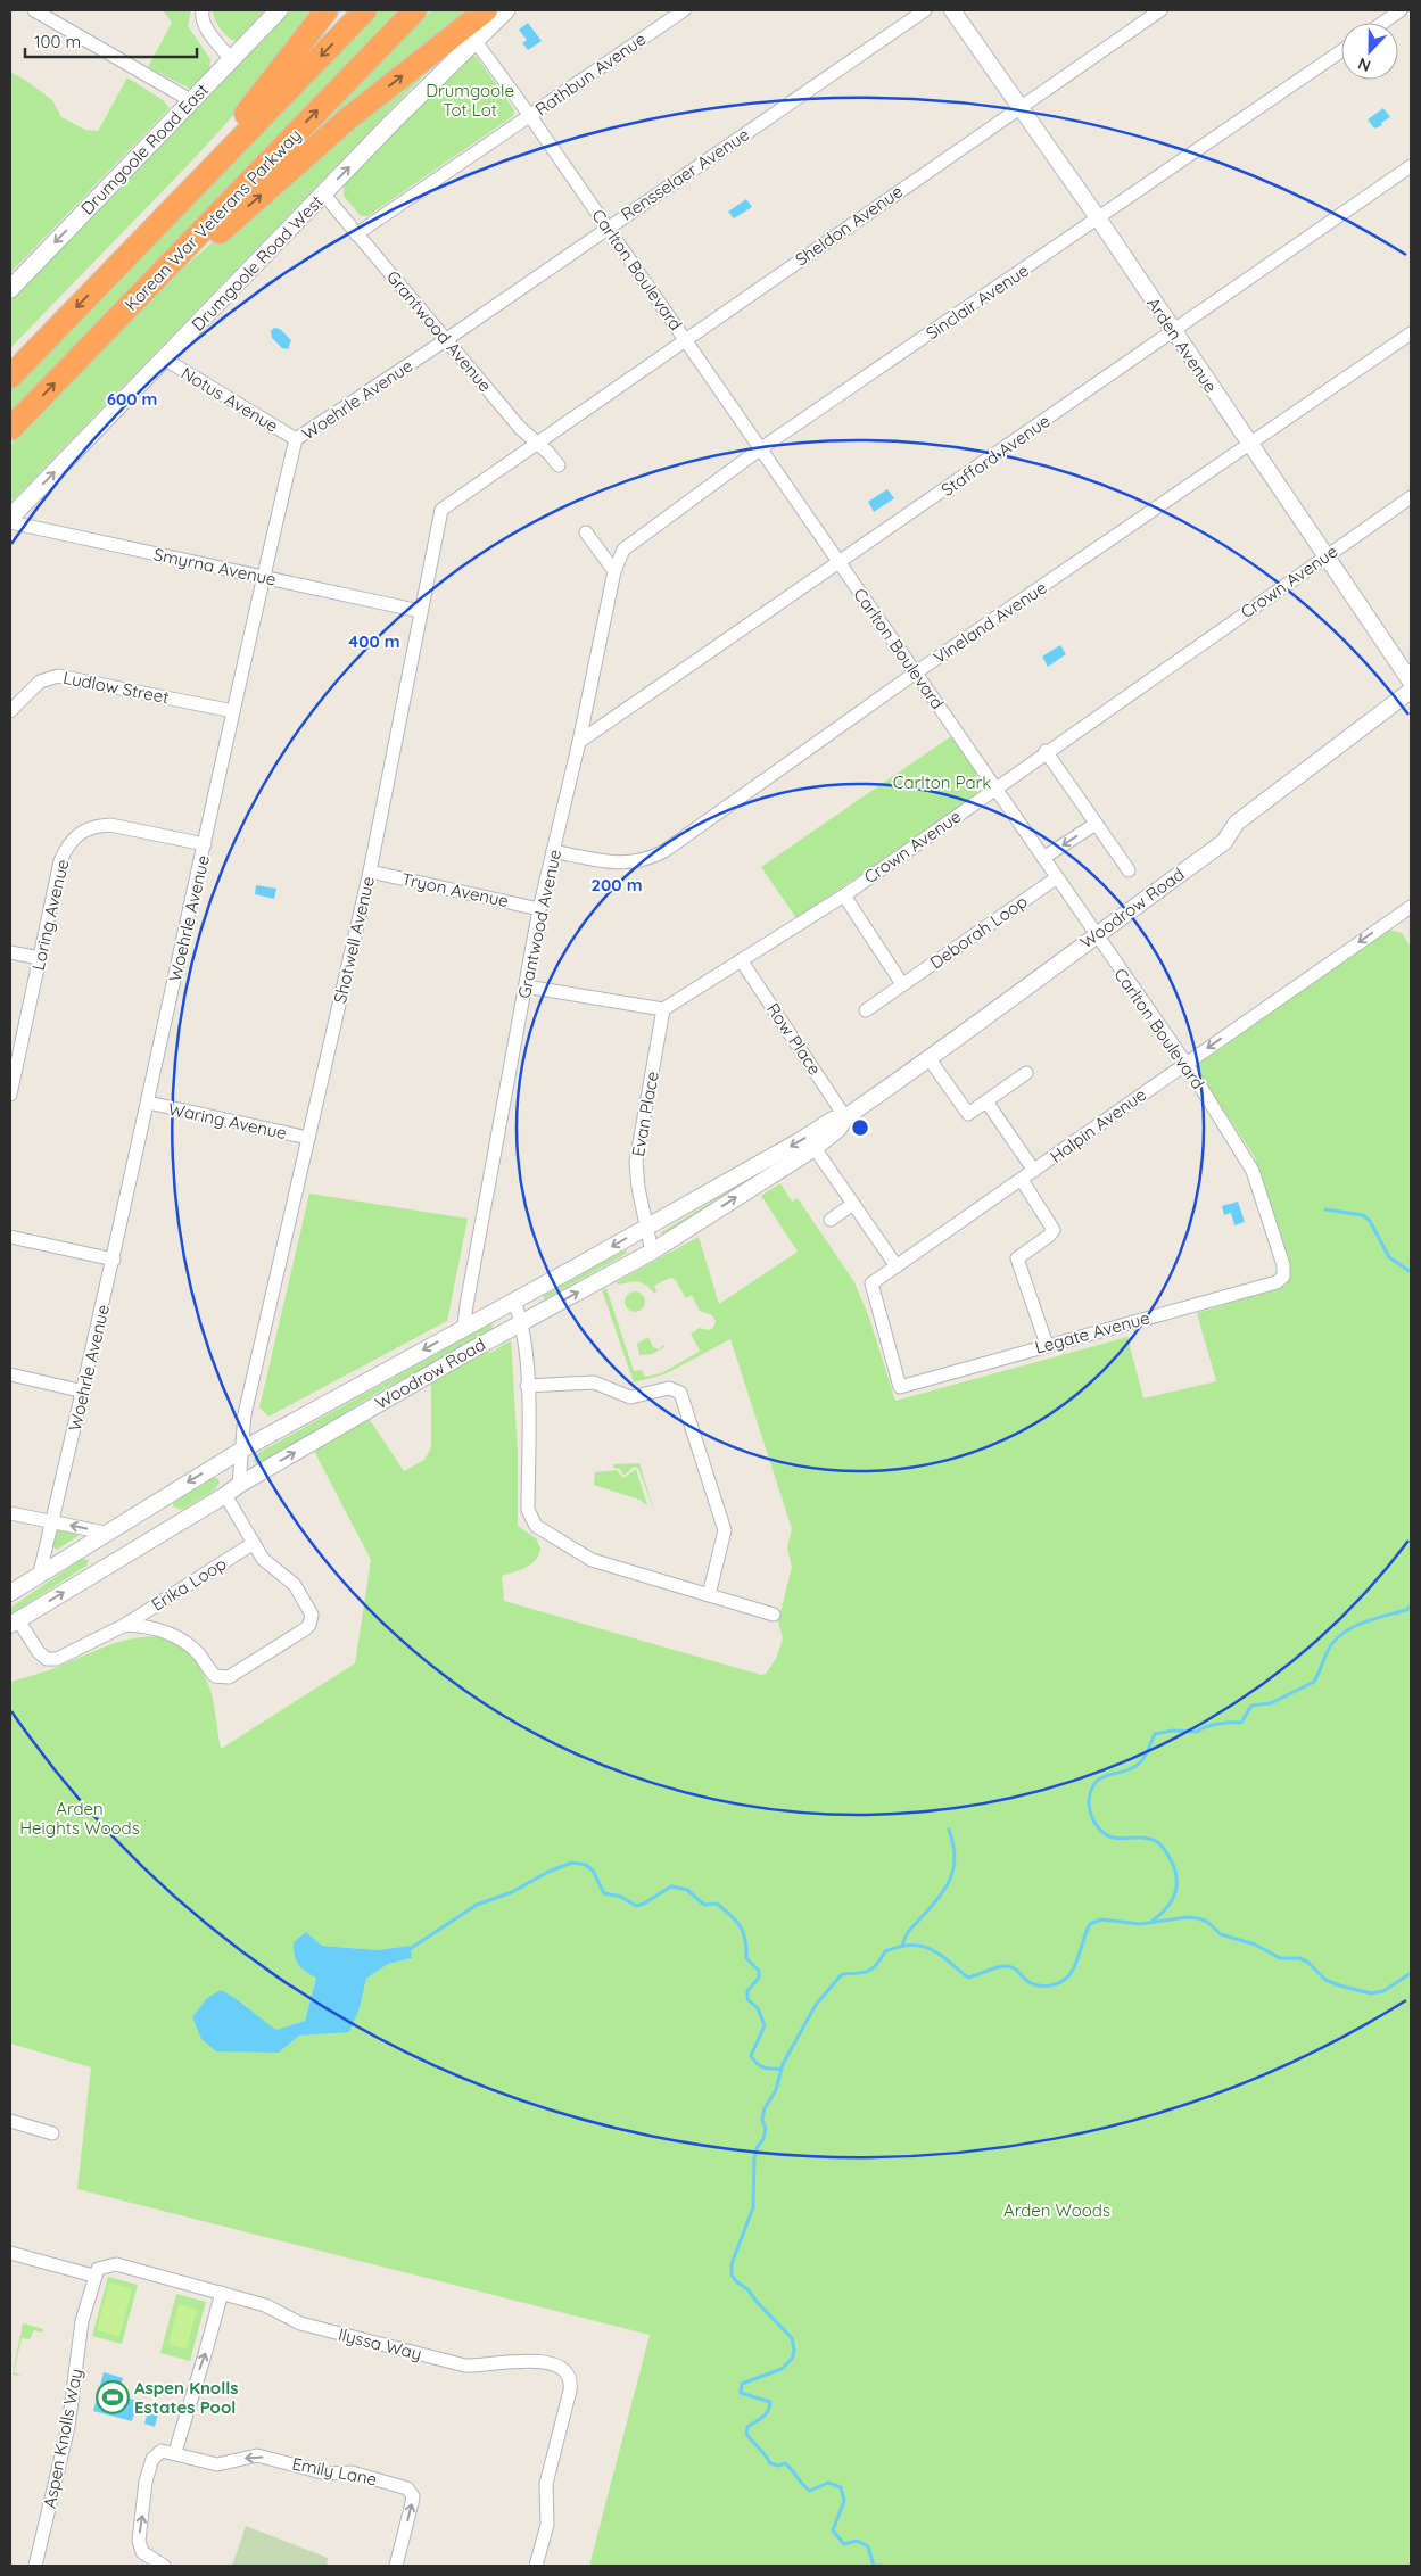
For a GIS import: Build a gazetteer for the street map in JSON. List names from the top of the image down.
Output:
{
  "streets": {
    "highway": ["Korean War Veterans Parkway"],
    "main road": ["Drumgoole Road East", "Drumgoole Road West"],
    "street": [
      "Rathbun Avenue",
      "Rensselaer Avenue",
      "Sheldon Avenue",
      "Carlton Boulevard",
      "Sinclair Avenue",
      "Grantwood Avenue",
      "Arden Avenue",
      "Notus Avenue",
      "Woehrle Avenue",
      "Stafford Avenue",
      "Smyrna Avenue",
      "Crown Avenue",
      "Vineland Avenue",
      "Ludlow Street",
      "Tryon Avenue",
      "Woodrow Road",
      "Loring Avenue",
      "Deborah Loop",
      "Shotwell Avenue",
      "Row Place",
      "Evan Place",
      "Waring Avenue",
      "Halpin Avenue",
      "Legate Avenue",
      "Erika Loop",
      "Ilyssa Way",
      "Aspen Knolls Way",
      "Emily Lane"
    ]
  },
  "crossings": [
    ["Rathbun Avenue", "Carlton Boulevard"],
    ["Rathbun Avenue", "Grantwood Avenue"],
    ["Rensselaer Avenue", "Carlton Boulevard"],
    ["Rensselaer Avenue", "Grantwood Avenue"],
    ["Rensselaer Avenue", "Woehrle Avenue"],
    ["Sheldon Avenue", "Carlton Boulevard"],
    ["Sheldon Avenue", "Grantwood Avenue"],
    ["Sheldon Avenue", "Arden Avenue"],
    ["Sheldon Avenue", "Shotwell Avenue"],
    ["Drumgoole Road West", "Carlton Boulevard"],
    ["Drumgoole Road West", "Grantwood Avenue"],
    ["Drumgoole Road West", "Notus Avenue"],
    ["Carlton Boulevard", "Sinclair Avenue"],
    ["Carlton Boulevard", "Stafford Avenue"],
    ["Carlton Boulevard", "Crown Avenue"],
    ["Carlton Boulevard", "Vineland Avenue"],
    ["Carlton Boulevard", "Woodrow Road"],
    ["Carlton Boulevard", "Deborah Loop"],
    ["Carlton Boulevard", "Halpin Avenue"],
    ["Carlton Boulevard", "Legate Avenue"],
    ["Sinclair Avenue", "Grantwood Avenue"],
    ["Sinclair Avenue", "Arden Avenue"],
    ["Grantwood Avenue", "Woehrle Avenue"],
    ["Grantwood Avenue", "Stafford Avenue"],
    ["Grantwood Avenue", "Vineland Avenue"],
    ["Grantwood Avenue", "Tryon Avenue"],
    ["Grantwood Avenue", "Woodrow Road"],
    ["Grantwood Avenue", "Shotwell Avenue"],
    ["Arden Avenue", "Stafford Avenue"],
    ["Arden Avenue", "Crown Avenue"],
    ["Arden Avenue", "Vineland Avenue"],
    ["Notus Avenue", "Woehrle Avenue"],
    ["Woehrle Avenue", "Smyrna Avenue"],
    ["Woehrle Avenue", "Ludlow Street"],
    ["Woehrle Avenue", "Woodrow Road"],
    ["Woehrle Avenue", "Loring Avenue"],
    ["Woehrle Avenue", "Waring Avenue"],
    ["Smyrna Avenue", "Shotwell Avenue"],
    ["Crown Avenue", "Row Place"],
    ["Crown Avenue", "Evan Place"],
    ["Tryon Avenue", "Shotwell Avenue"],
    ["Woodrow Road", "Shotwell Avenue"],
    ["Woodrow Road", "Row Place"],
    ["Woodrow Road", "Evan Place"],
    ["Woodrow Road", "Erika Loop"],
    ["Shotwell Avenue", "Waring Avenue"],
    ["Halpin Avenue", "Legate Avenue"],
    ["Ilyssa Way", "Aspen Knolls Way"]
  ],
  "one_way": ["Drumgoole Road East", "Drumgoole Road West", "Halpin Avenue"],
  "parks": [
    "Drumgoole Tot Lot",
    "Carlton Park",
    "Arden Heights Woods",
    "Arden Woods"
  ],
  "places": {
    "sports": ["Aspen Knolls Estates Pool"]
  },
  "scale_bar": "100 m",
  "north": "bottom",
  "rings": ["600 m", "400 m", "200 m"]
}
